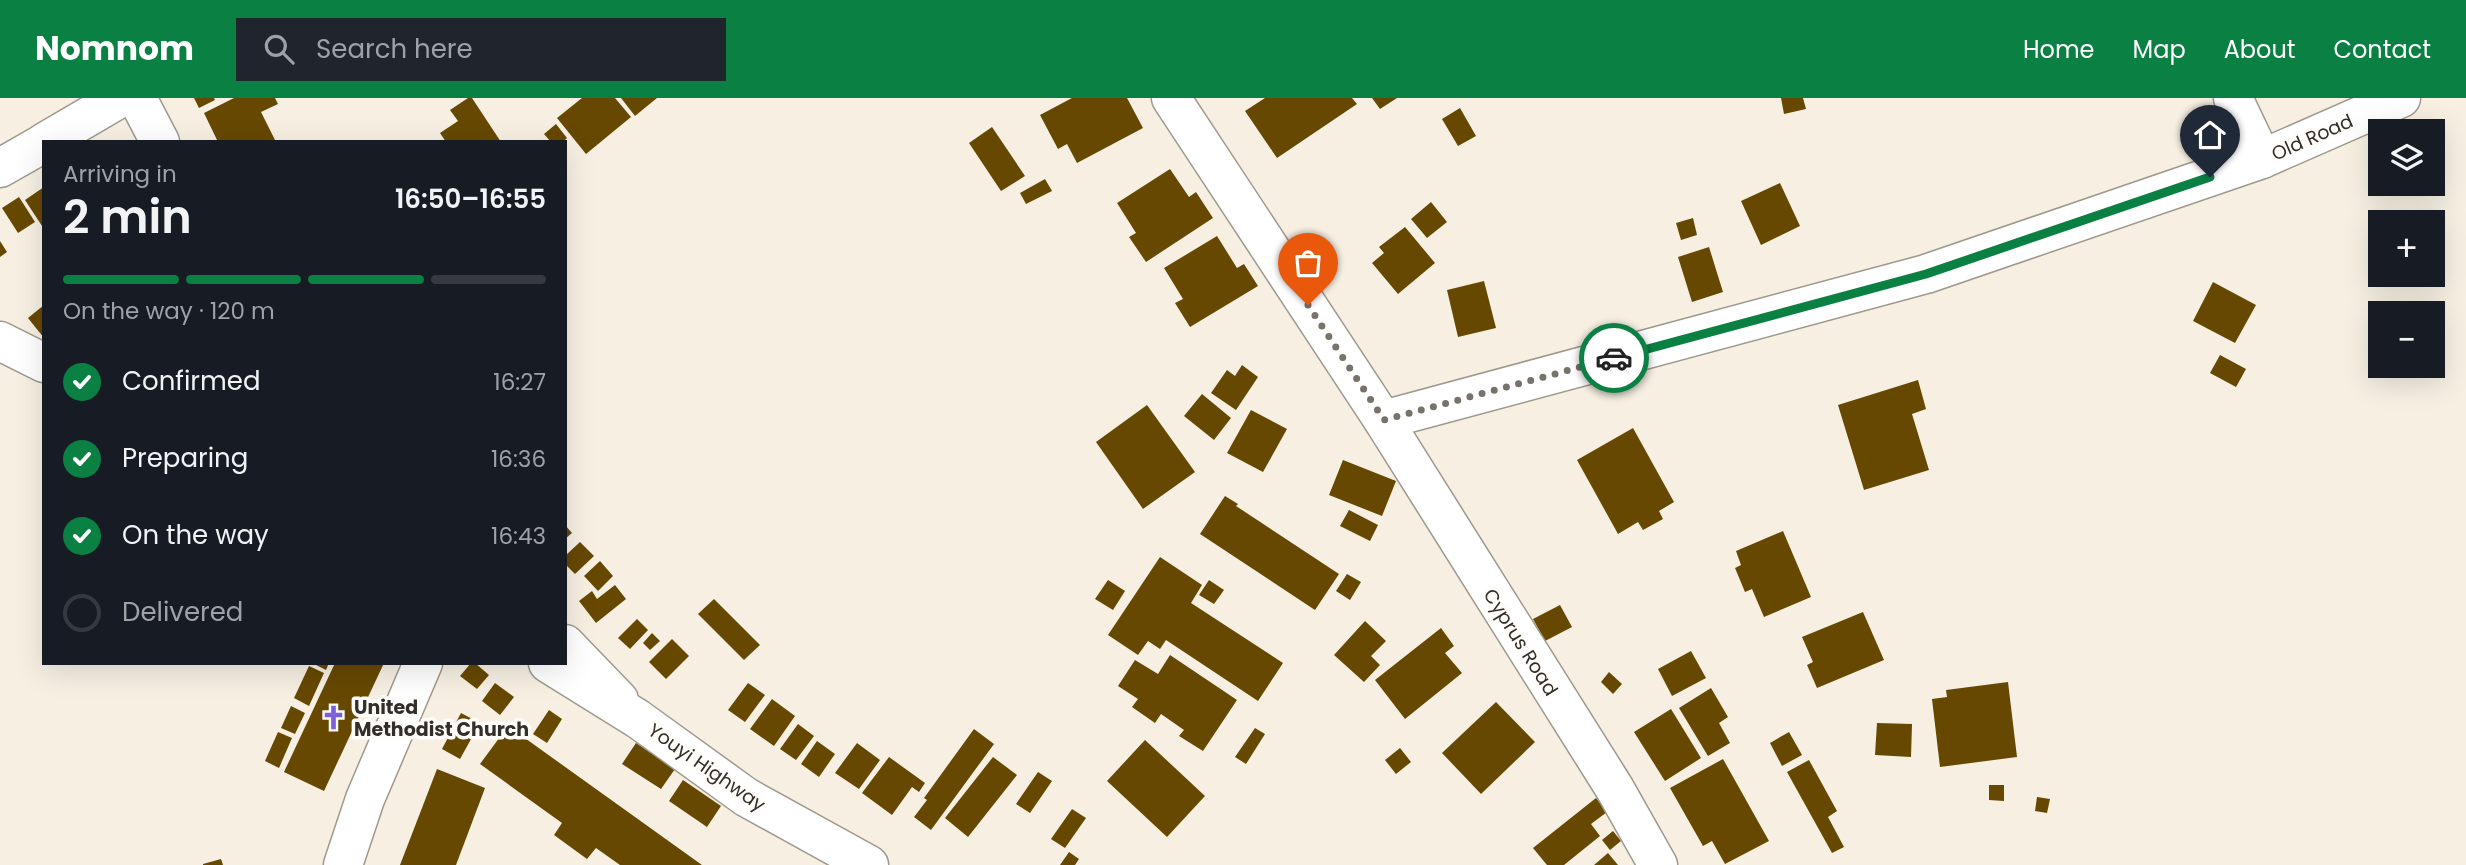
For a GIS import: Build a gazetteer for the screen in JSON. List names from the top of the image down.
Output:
{
  "streets": {
    "street": ["Old Road", "Cyprus Road", "Youyi Highway"]
  },
  "crossings": [
    ["Old Road", "Cyprus Road"]
  ],
  "places": {
    "church": ["United Methodist Church"]
  },
  "page": {
    "header": "Nomnom",
    "search": "Search here",
    "nav": [
      "Home",
      "Map",
      "About",
      "Contact"
    ],
    "map_buttons": ["+", "−"],
    "heading": ["2 min", "Arriving in", "16:50–16:55"],
    "bar": "On the way · 120 m",
    "list": [
      ["Confirmed", "16:27"],
      ["Preparing", "16:36"],
      ["On the way", "16:43"],
      "Delivered"
    ]
  }
}
